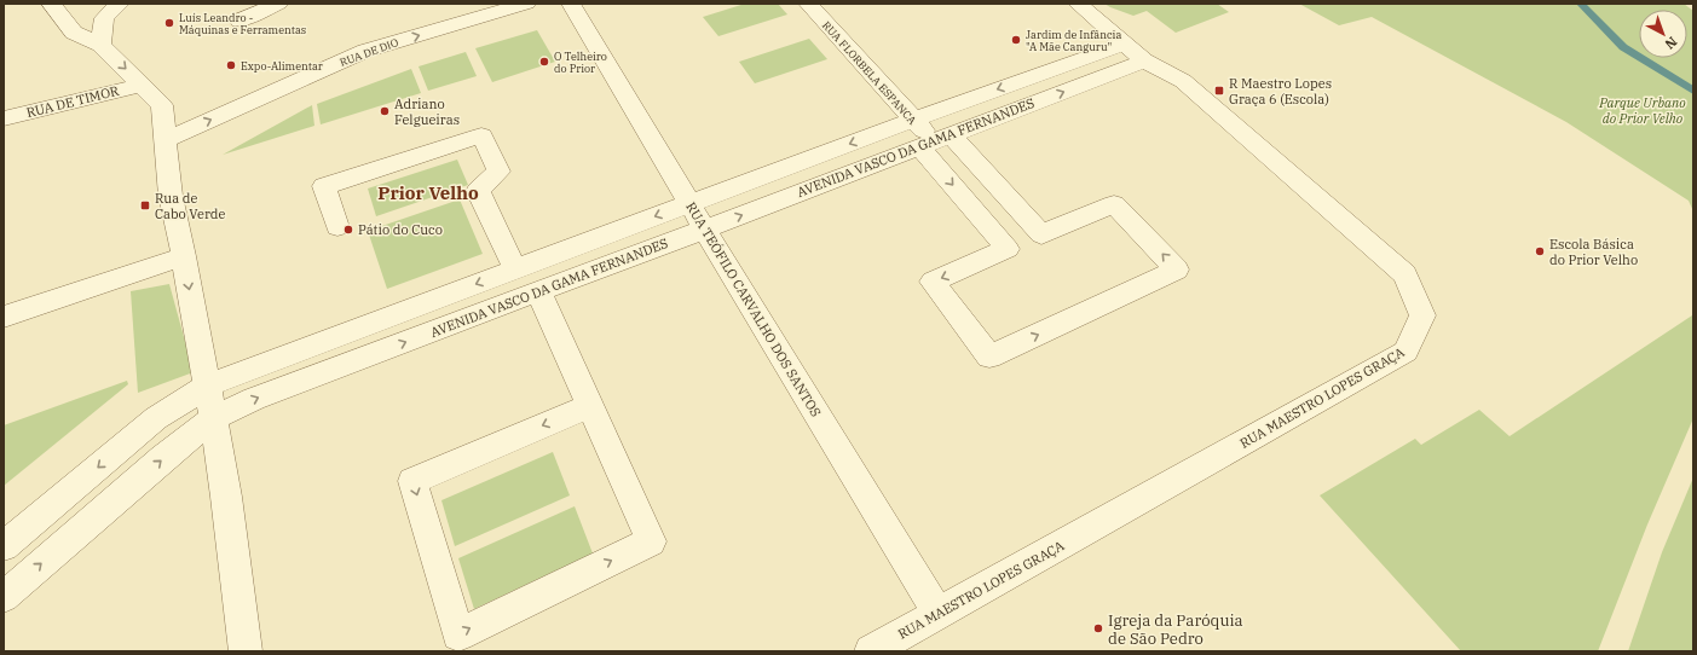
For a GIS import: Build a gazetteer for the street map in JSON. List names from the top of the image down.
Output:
{
  "streets": {
    "street": [
      "RUA DE DIO",
      "RUA FLORBELA ESPANCA",
      "RUA DE TIMOR",
      "AVENIDA VASCO DA GAMA FERNANDES",
      "RUA TEÓFILO CARVALHO DOS SANTOS",
      "RUA MAESTRO LOPES GRAÇA"
    ]
  },
  "crossings": [
    ["RUA FLORBELA ESPANCA", "AVENIDA VASCO DA GAMA FERNANDES"],
    ["AVENIDA VASCO DA GAMA FERNANDES", "RUA TEÓFILO CARVALHO DOS SANTOS"],
    ["AVENIDA VASCO DA GAMA FERNANDES", "RUA MAESTRO LOPES GRAÇA"],
    ["RUA TEÓFILO CARVALHO DOS SANTOS", "RUA MAESTRO LOPES GRAÇA"]
  ],
  "one_way": ["RUA DE DIO"],
  "districts": ["Prior Velho"],
  "parks": ["Parque Urbano do Prior Velho"],
  "places": {
    "other": [
      "Luís Leandro - Máquinas e Ferramentas",
      "Jardim de Infância \"A Mãe Canguru\"",
      "O Telheiro do Prior",
      "Expo-Alimentar",
      "Adriano Felgueiras",
      "Pátio do Cuco",
      "Escola Básica do Prior Velho",
      "Igreja da Paróquia de São Pedro"
    ],
    "transit": ["R Maestro Lopes Graça 6 (Escola)", "Rua de Cabo Verde"]
  },
  "north": "bottom right"
}
